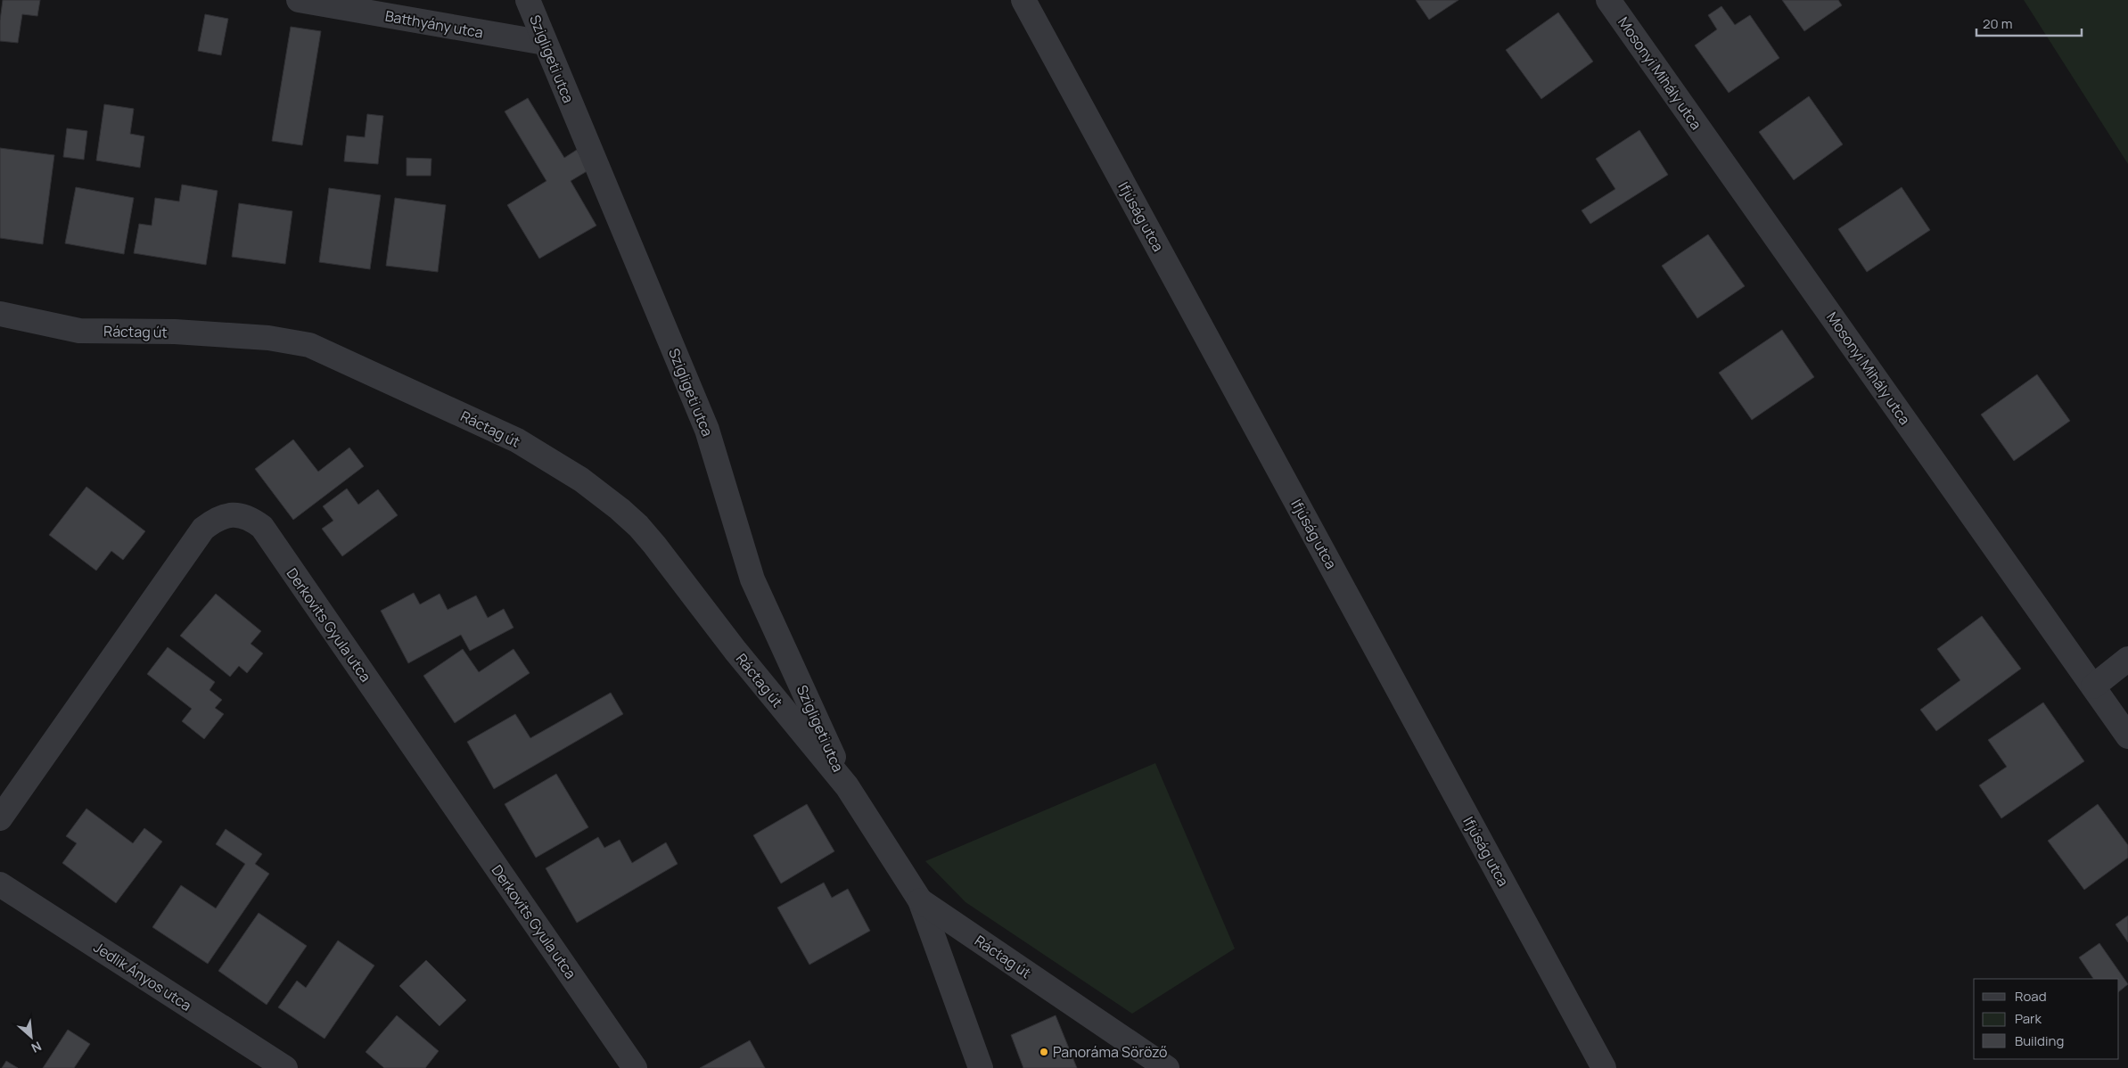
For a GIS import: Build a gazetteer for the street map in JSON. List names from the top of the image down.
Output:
{
  "streets": {
    "street": [
      "Batthyány utca",
      "Szigligeti utca",
      "Mosonyi Mihály utca",
      "Ifjúság utca",
      "Ráctag út",
      "Derkovits Gyula utca",
      "Jedlik Ányos utca"
    ]
  },
  "crossings": [
    ["Batthyány utca", "Szigligeti utca"],
    ["Szigligeti utca", "Ráctag út"]
  ],
  "places": ["Panoráma Söröző"],
  "legend": ["Road", "Park", "Building"],
  "scale_bar": "20 m",
  "north": "bottom right"
}
